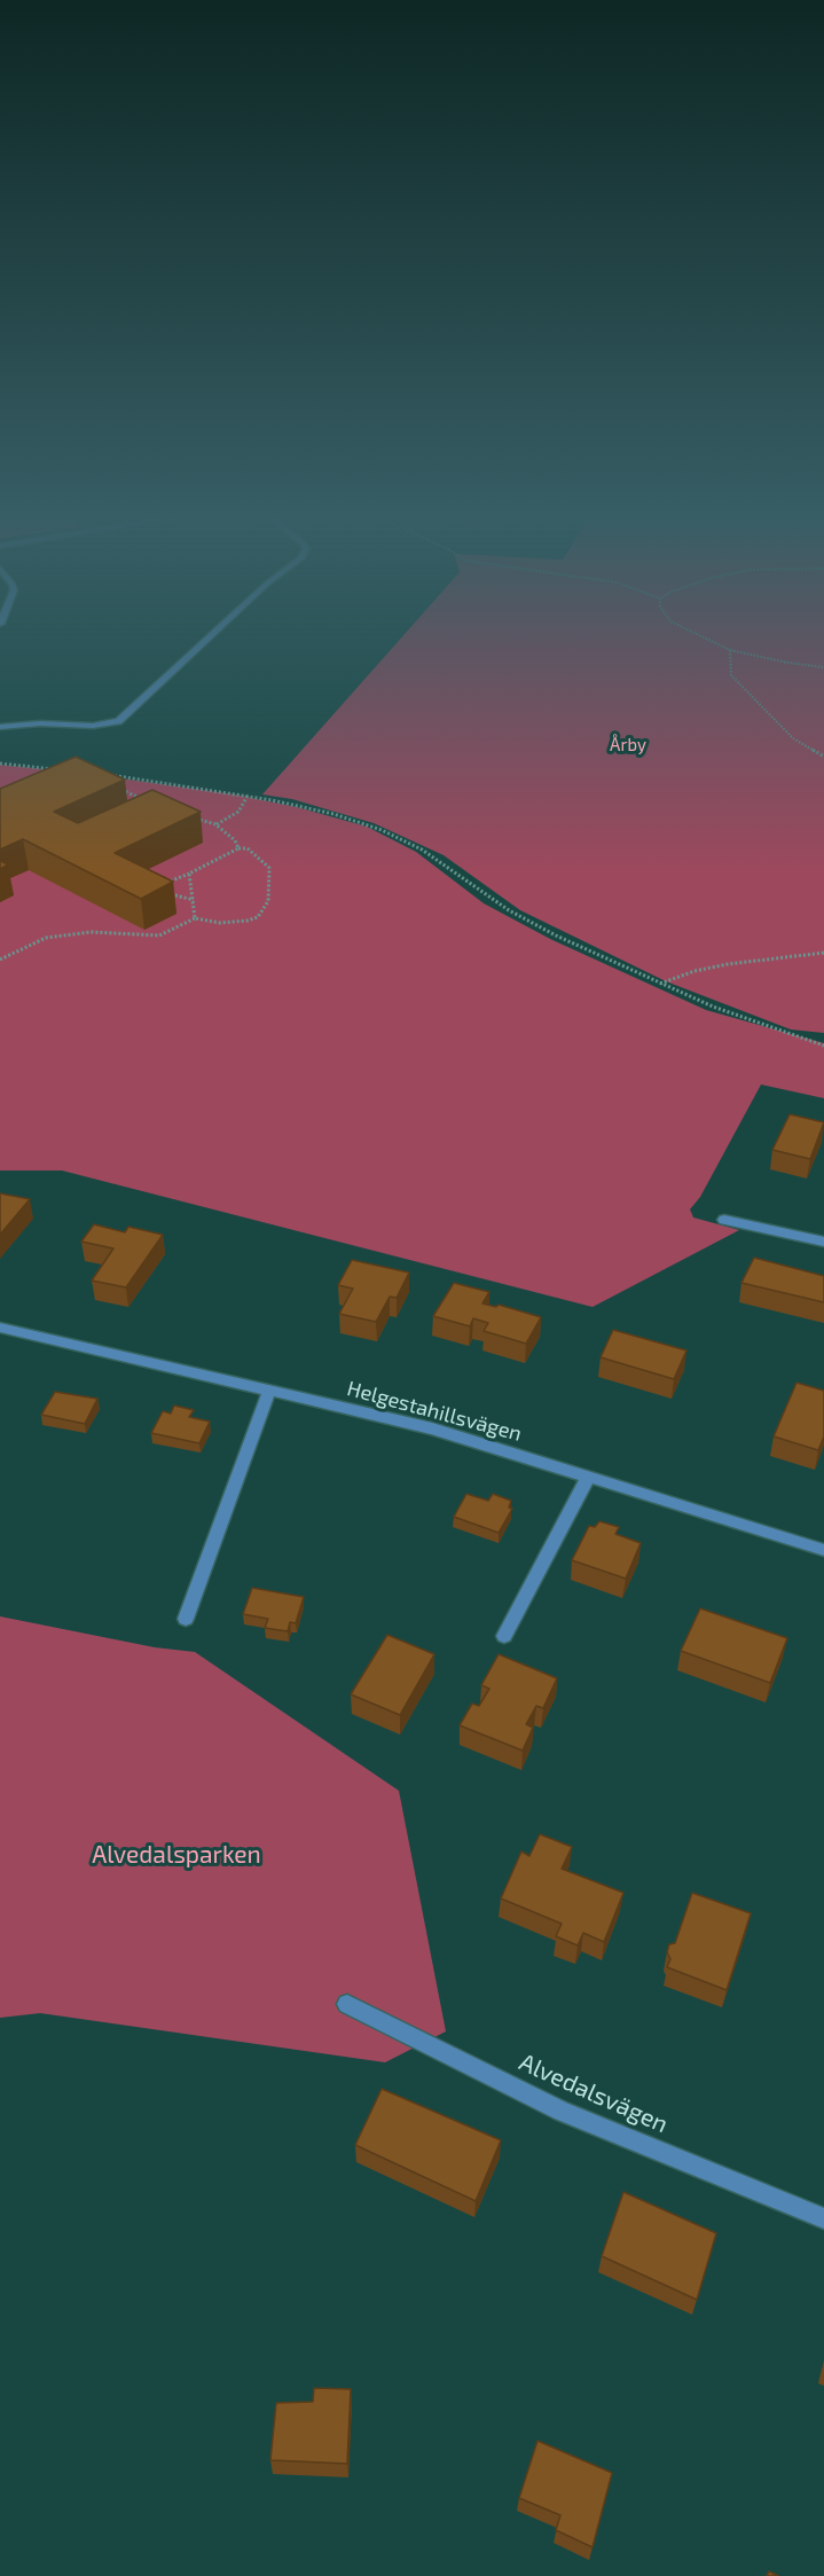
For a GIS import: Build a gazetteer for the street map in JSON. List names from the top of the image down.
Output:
{
  "streets": {
    "street": ["Helgestahillsvägen", "Alvedalsvägen"]
  },
  "parks": ["Årby", "Alvedalsparken"]
}
